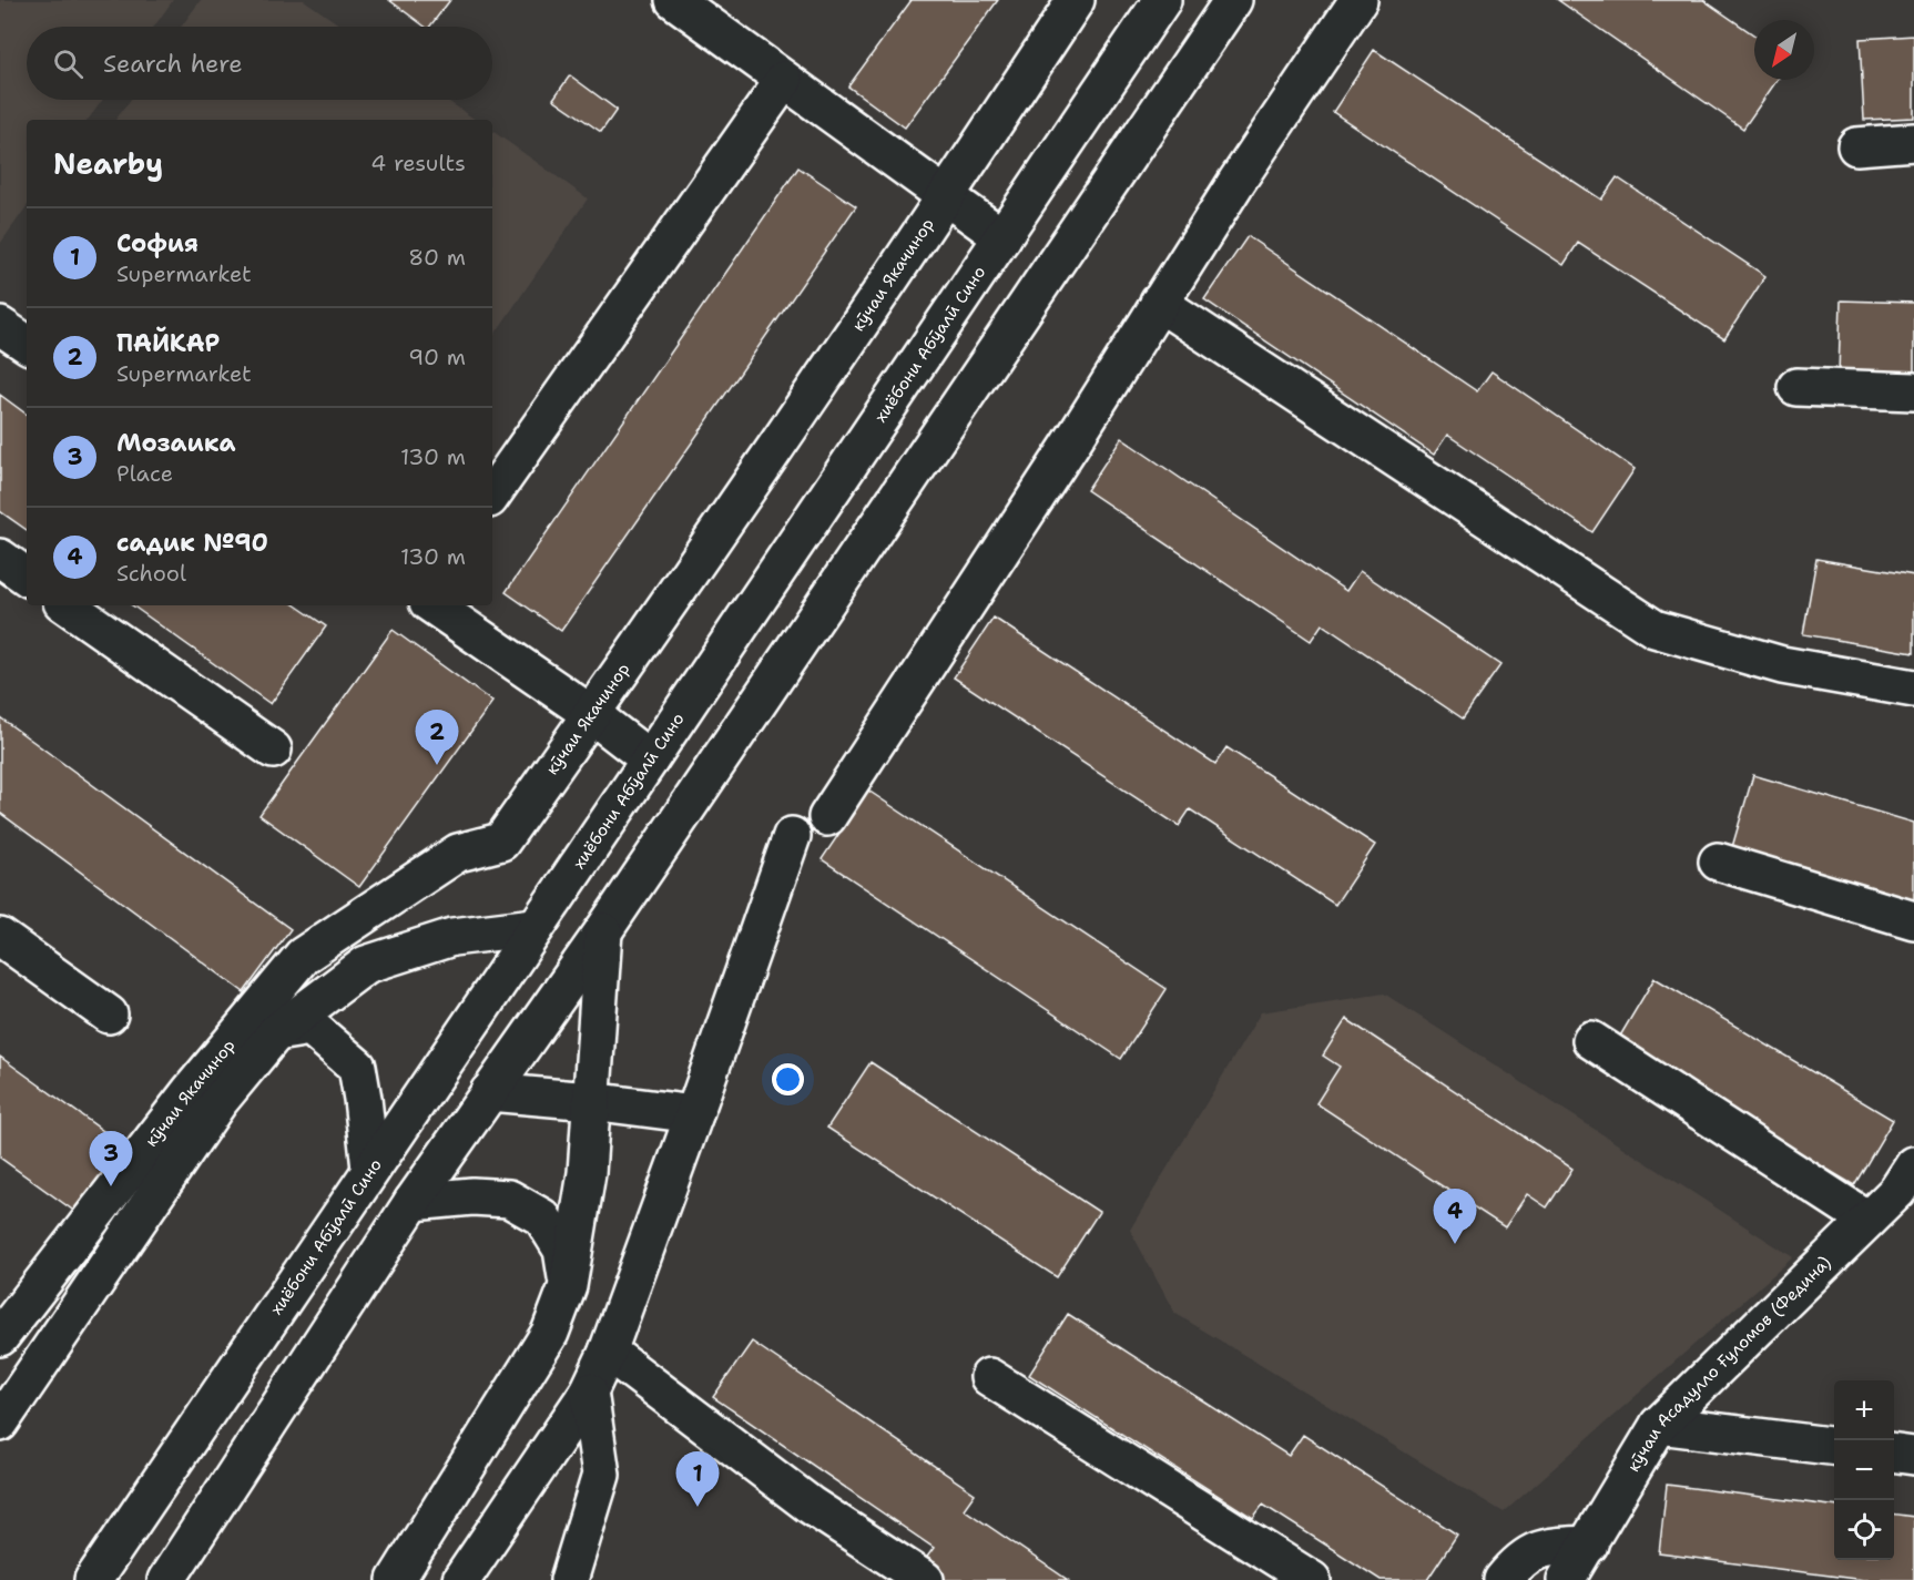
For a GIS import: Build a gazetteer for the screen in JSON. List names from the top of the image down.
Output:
{
  "streets": {
    "main road": ["кӯчаи Якачинор", "хиёбони Абӯалӣ Сино", "кӯчаи Асадулло Ғуломов (Федина)"]
  },
  "north": "bottom left",
  "page": {
    "search": "Search here",
    "heading": ["Nearby", "4 results"],
    "list": [
      {
        "mark": "1",
        "name": "София",
        "note": "Supermarket",
        "value": "80 m"
      },
      {
        "mark": "2",
        "name": "ПАЙКАР",
        "note": "Supermarket",
        "value": "90 m"
      },
      {
        "mark": "3",
        "name": "Мозаика",
        "note": "Place",
        "value": "130 m"
      },
      {
        "mark": "4",
        "name": "садик №90",
        "note": "School",
        "value": "130 m"
      }
    ],
    "pins": [
      "2",
      "3",
      "4",
      "1"
    ],
    "map_buttons": ["+", "−"]
  }
}
